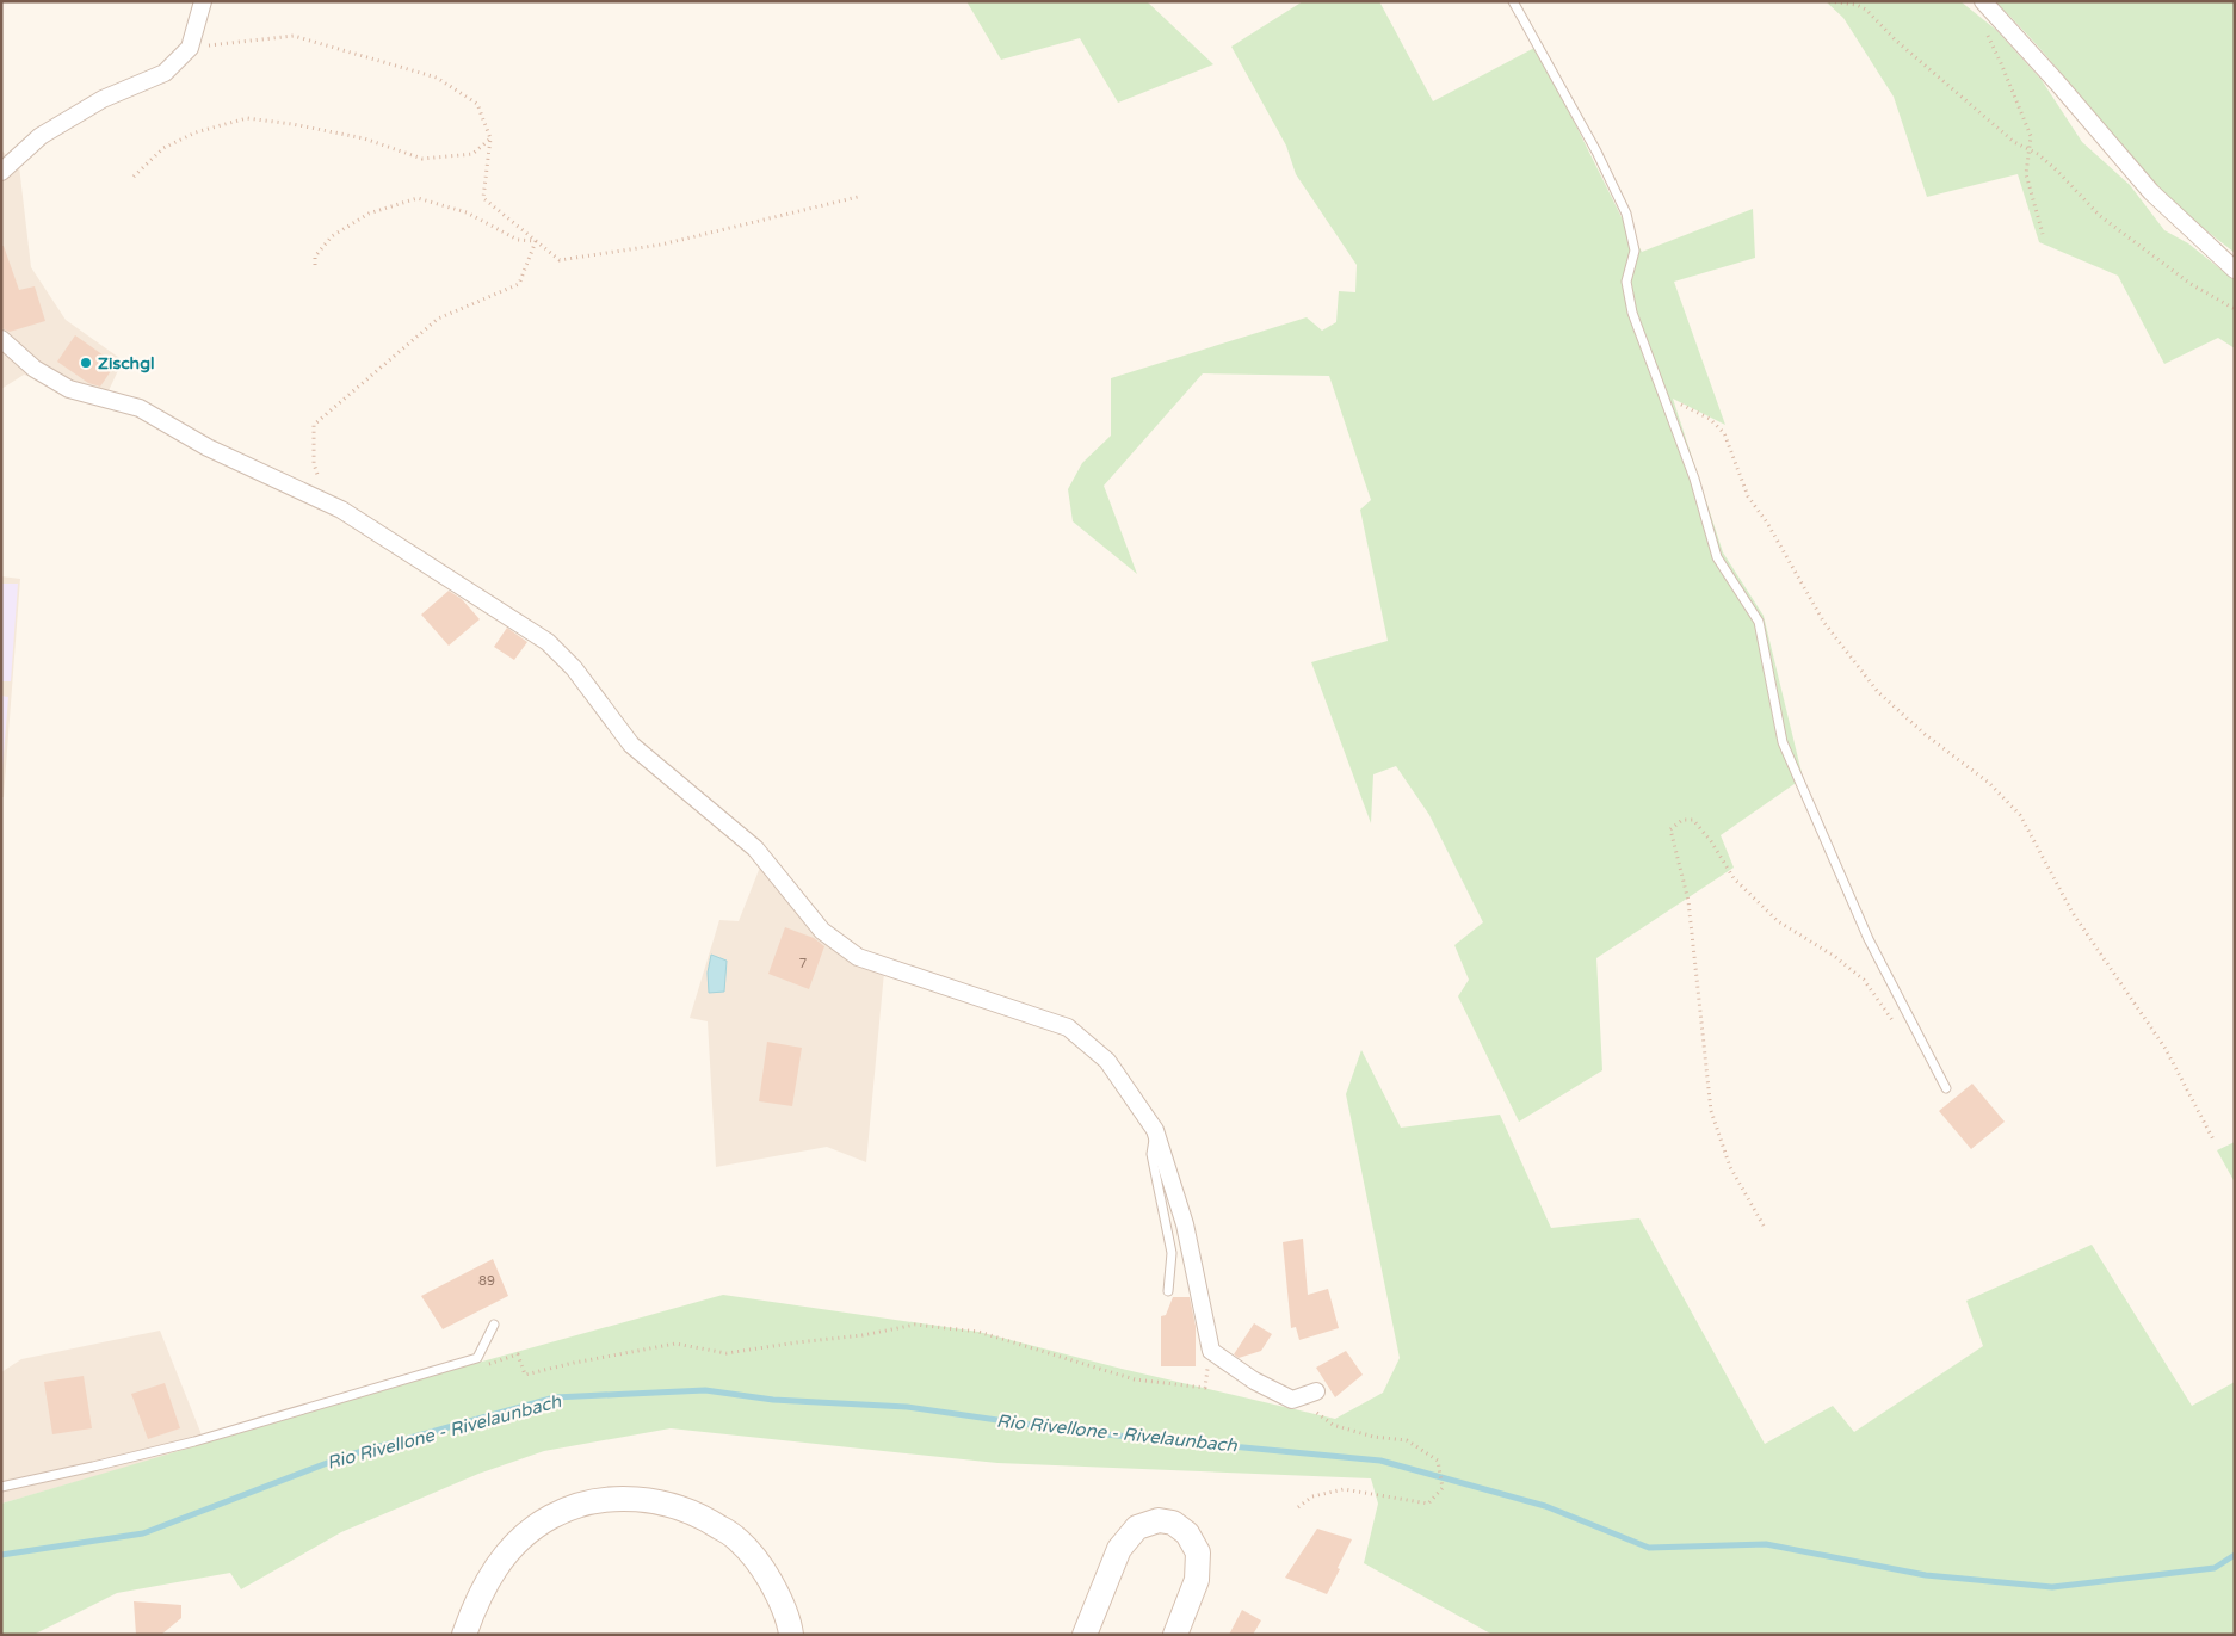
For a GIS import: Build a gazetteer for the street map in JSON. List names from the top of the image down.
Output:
{
  "water": ["Rio Rivellone - Rivelaunbach"],
  "places": ["Zischgl"],
  "house_numbers": ["7", "89"]
}
